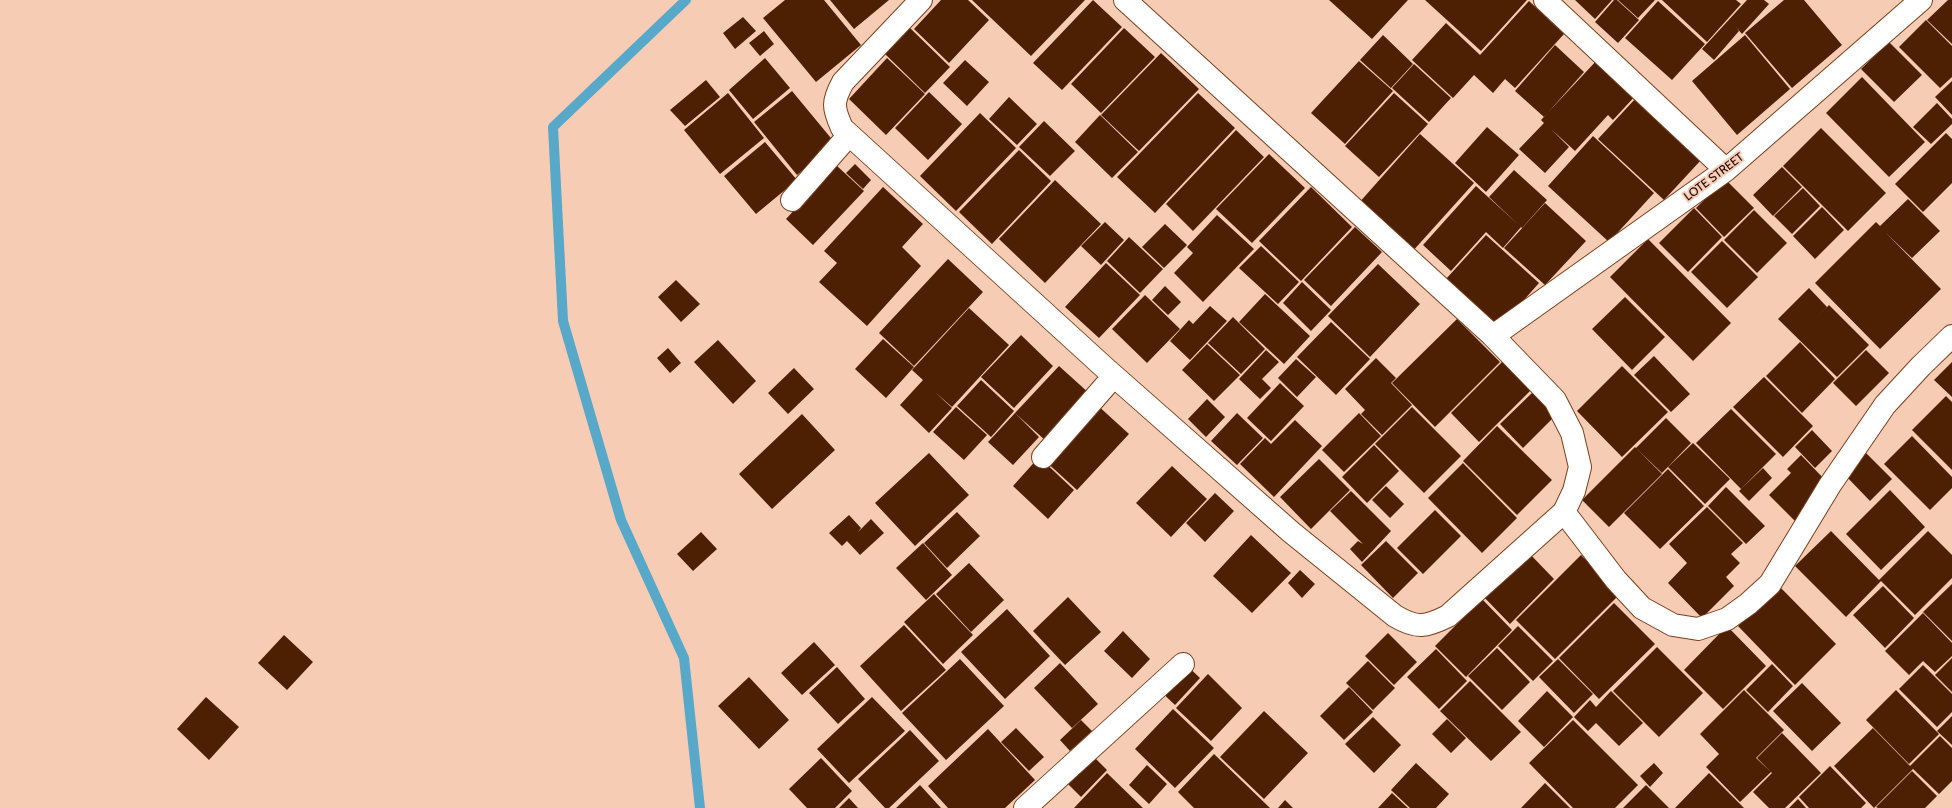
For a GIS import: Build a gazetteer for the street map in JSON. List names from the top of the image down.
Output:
{
  "streets": {
    "street": ["LOTE STREET"]
  }
}
